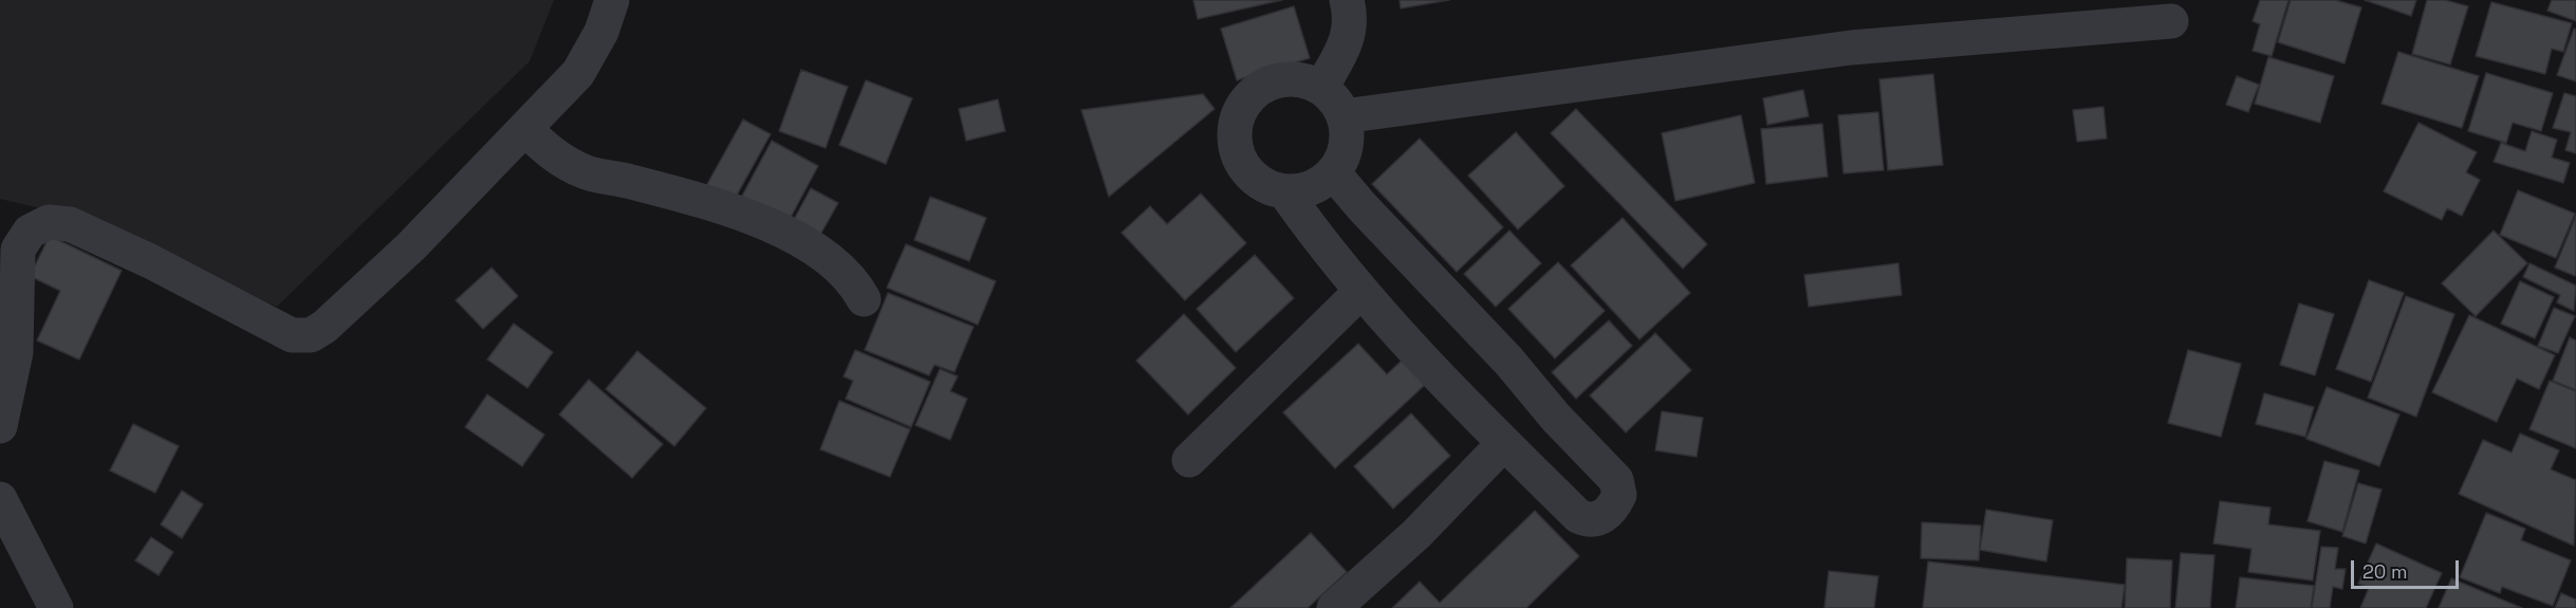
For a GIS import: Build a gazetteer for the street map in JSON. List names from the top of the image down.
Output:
{
  "scale_bar": "20 m"
}
